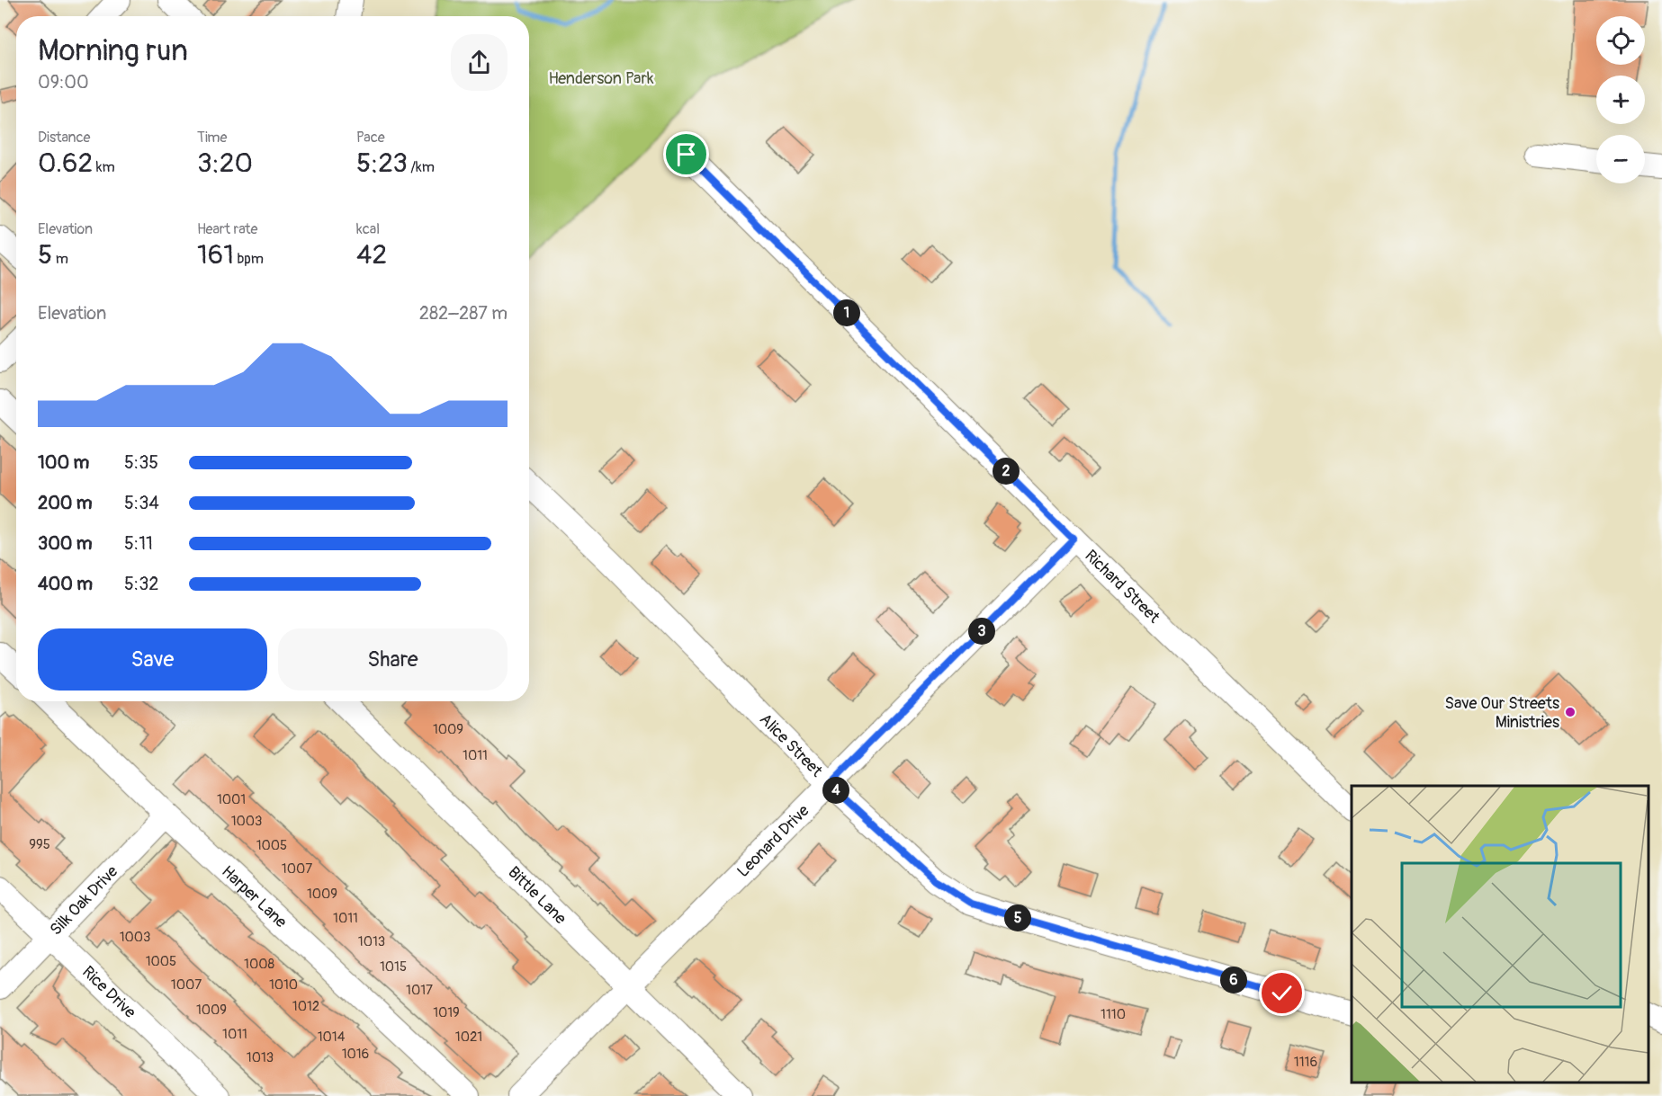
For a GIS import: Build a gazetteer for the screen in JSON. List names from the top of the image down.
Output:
{
  "streets": {
    "street": [
      "Richard Street",
      "Alice Street",
      "Leonard Drive",
      "Bittle Lane",
      "Harper Lane",
      "Silk Oak Drive",
      "Rice Drive"
    ]
  },
  "crossings": [
    ["Richard Street", "Leonard Drive"],
    ["Alice Street", "Leonard Drive"],
    ["Leonard Drive", "Bittle Lane"],
    ["Harper Lane", "Silk Oak Drive"],
    ["Silk Oak Drive", "Rice Drive"]
  ],
  "parks": ["Henderson Park"],
  "places": ["Save Our Streets Ministries"],
  "house_numbers": [
    "1009",
    "1011",
    "1001",
    "1003",
    "995",
    "1005",
    "1007",
    "1009",
    "1011",
    "1003",
    "1013",
    "1005",
    "1008",
    "1015",
    "1007",
    "1010",
    "1017",
    "1012",
    "1009",
    "1019",
    "1110",
    "1011",
    "1014",
    "1021",
    "1016",
    "1013",
    "1116"
  ],
  "page": {
    "map_buttons": ["+", "−"],
    "heading": ["Morning run", "09:00"],
    "stats": [
      ["Distance", "0.62 km"],
      ["Time", "3:20"],
      ["Pace", "5:23 /km"],
      ["Elevation", "5 m"],
      ["Heart rate", "161 bpm"],
      ["kcal", "42"]
    ],
    "chart": ["Elevation", "282–287 m"],
    "pins": [
      "1",
      "2",
      "3",
      "4",
      "5",
      "6"
    ],
    "list": [
      {
        "name": "100 m",
        "note": "5:35"
      },
      {
        "name": "200 m",
        "note": "5:34"
      },
      {
        "name": "300 m",
        "note": "5:11"
      },
      {
        "name": "400 m",
        "note": "5:32"
      }
    ],
    "buttons": ["Save", "Share"]
  }
}
